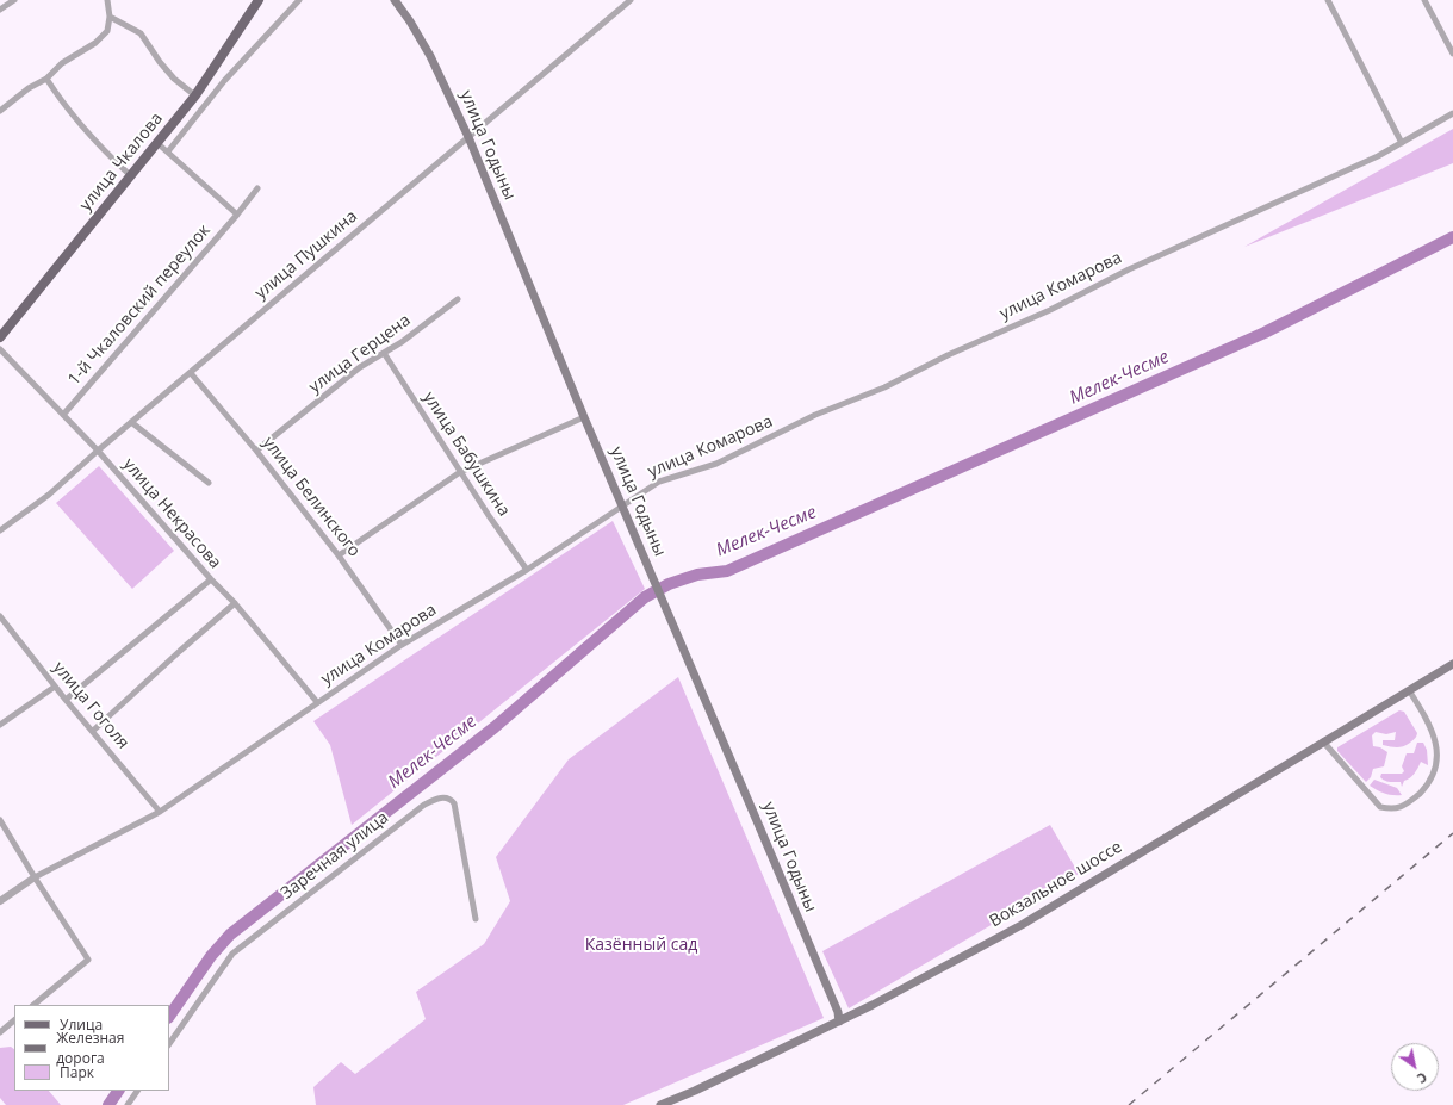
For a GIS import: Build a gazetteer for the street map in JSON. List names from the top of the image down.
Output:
{
  "streets": {
    "main road": ["улица Годыны", "улица Чкалова", "Вокзальное шоссе"],
    "street": [
      "улица Пушкина",
      "улица Комарова",
      "1-й Чкаловский переулок",
      "улица Герцена",
      "улица Бабушкина",
      "улица Белинского",
      "улица Некрасова",
      "улица Гоголя",
      "Заречная улица"
    ]
  },
  "crossings": [
    ["улица Годыны", "улица Пушкина"],
    ["улица Годыны", "улица Комарова"],
    ["улица Годыны", "Вокзальное шоссе"],
    ["улица Пушкина", "улица Белинского"],
    ["улица Пушкина", "улица Некрасова"],
    ["улица Комарова", "улица Бабушкина"],
    ["улица Комарова", "улица Белинского"],
    ["улица Комарова", "улица Некрасова"],
    ["улица Комарова", "улица Гоголя"],
    ["1-й Чкаловский переулок", "улица Некрасова"],
    ["улица Герцена", "улица Бабушкина"],
    ["улица Герцена", "улица Белинского"]
  ],
  "water": ["Мелек-Чесме"],
  "parks": ["Казённый сад"],
  "legend": ["Улица", "Железная дорога", "Парк"],
  "north": "bottom right"
}
